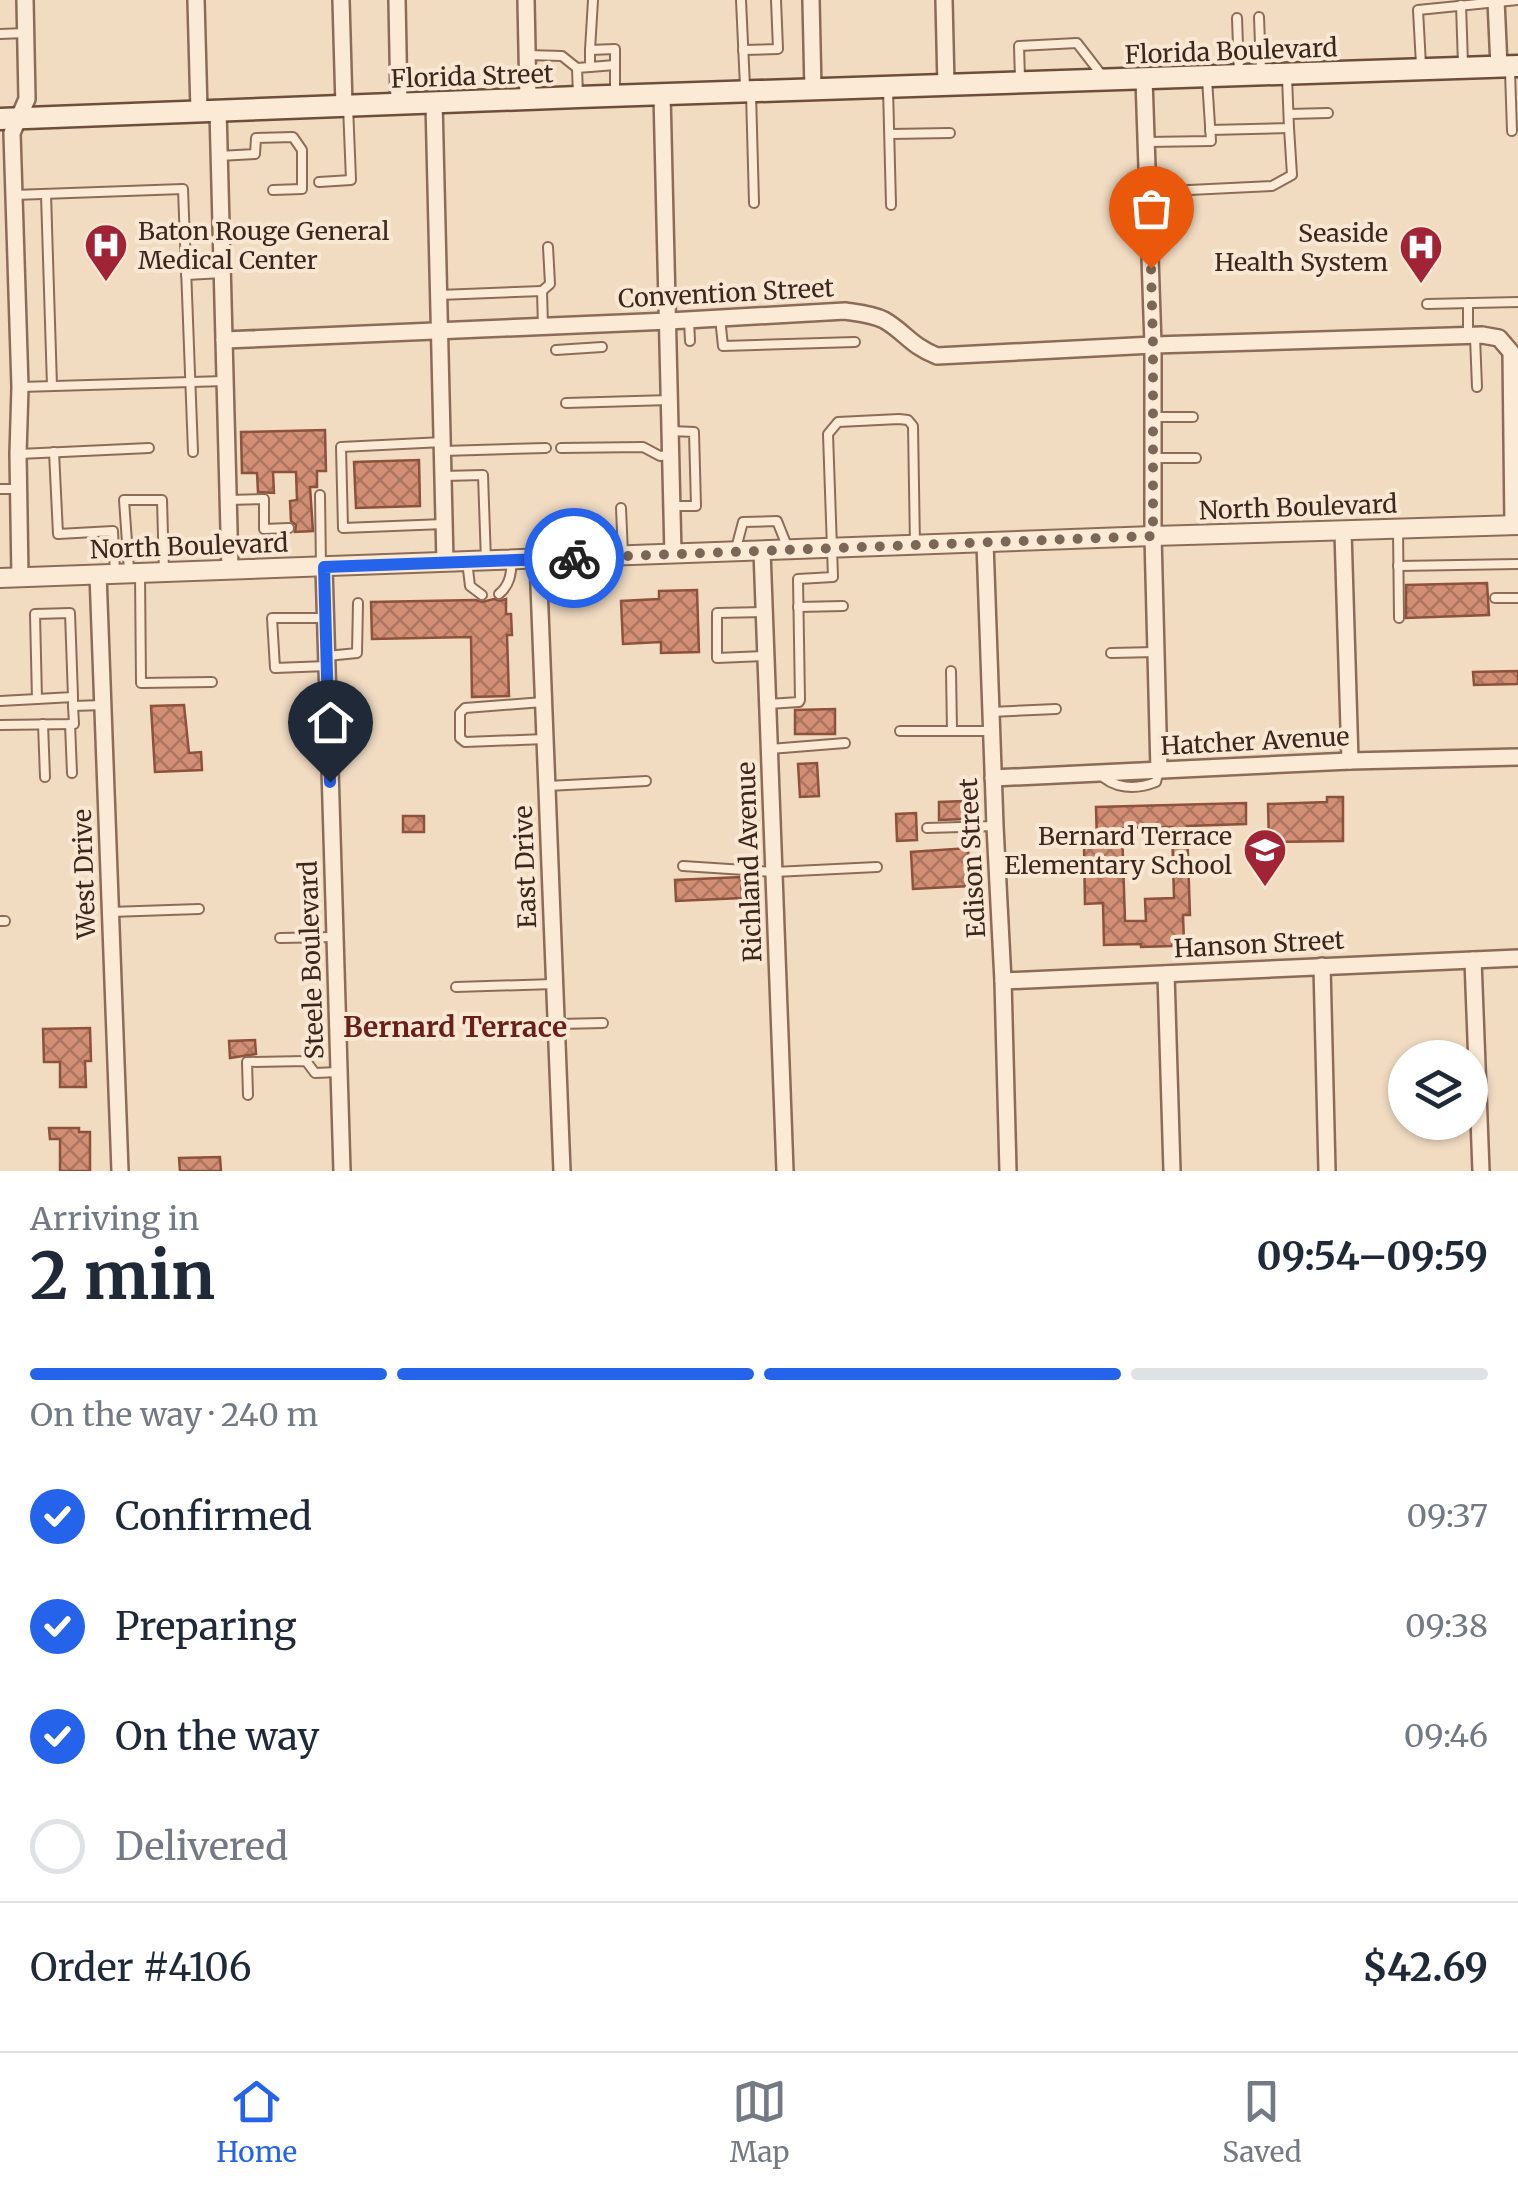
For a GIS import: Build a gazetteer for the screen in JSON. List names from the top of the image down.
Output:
{
  "streets": {
    "main road": ["Florida Boulevard", "Florida Street"],
    "street": [
      "Convention Street",
      "North Boulevard",
      "Hatcher Avenue",
      "Edison Street",
      "Richland Avenue",
      "East Drive",
      "West Drive",
      "Hanson Street",
      "Steele Boulevard"
    ]
  },
  "crossings": [
    ["Florida Boulevard", "Florida Street"],
    ["North Boulevard", "Edison Street"],
    ["North Boulevard", "Richland Avenue"],
    ["North Boulevard", "East Drive"],
    ["North Boulevard", "West Drive"],
    ["North Boulevard", "Steele Boulevard"],
    ["Hatcher Avenue", "Edison Street"],
    ["Edison Street", "Hanson Street"]
  ],
  "districts": ["Bernard Terrace"],
  "places": {
    "hospital": ["Baton Rouge General Medical Center", "Seaside Health System"],
    "school or university": ["Bernard Terrace Elementary School"]
  },
  "page": {
    "heading": ["2 min", "Arriving in", "09:54–09:59"],
    "panel": ["Order #4106", "$42.69"],
    "bar": "On the way · 240 m",
    "list": [
      ["Confirmed", "09:37"],
      ["Preparing", "09:38"],
      ["On the way", "09:46"],
      "Delivered"
    ],
    "tabs": ["Home", "Map", "Saved"]
  }
}
